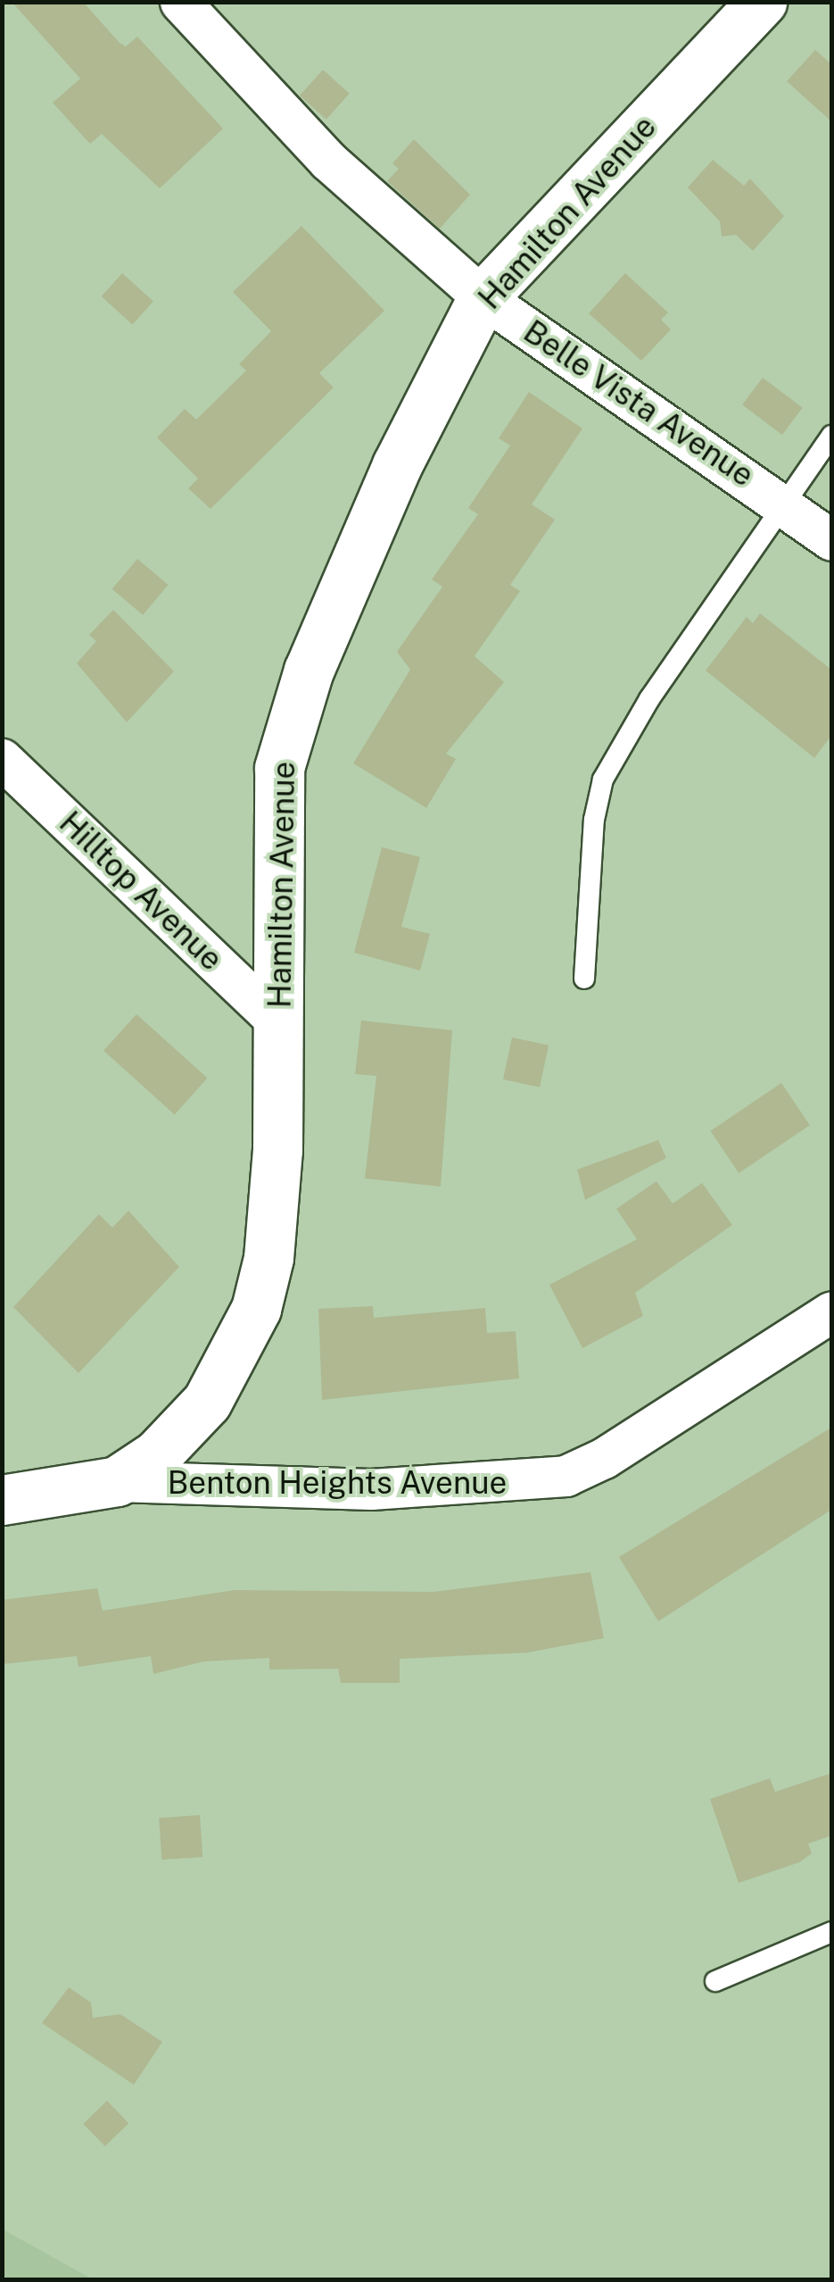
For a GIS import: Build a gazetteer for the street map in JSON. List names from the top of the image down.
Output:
{
  "streets": {
    "street": [
      "Hamilton Avenue",
      "Belle Vista Avenue",
      "Hilltop Avenue",
      "Benton Heights Avenue"
    ]
  },
  "crossings": [
    ["Hamilton Avenue", "Belle Vista Avenue"],
    ["Hamilton Avenue", "Hilltop Avenue"],
    ["Hamilton Avenue", "Benton Heights Avenue"]
  ]
}
